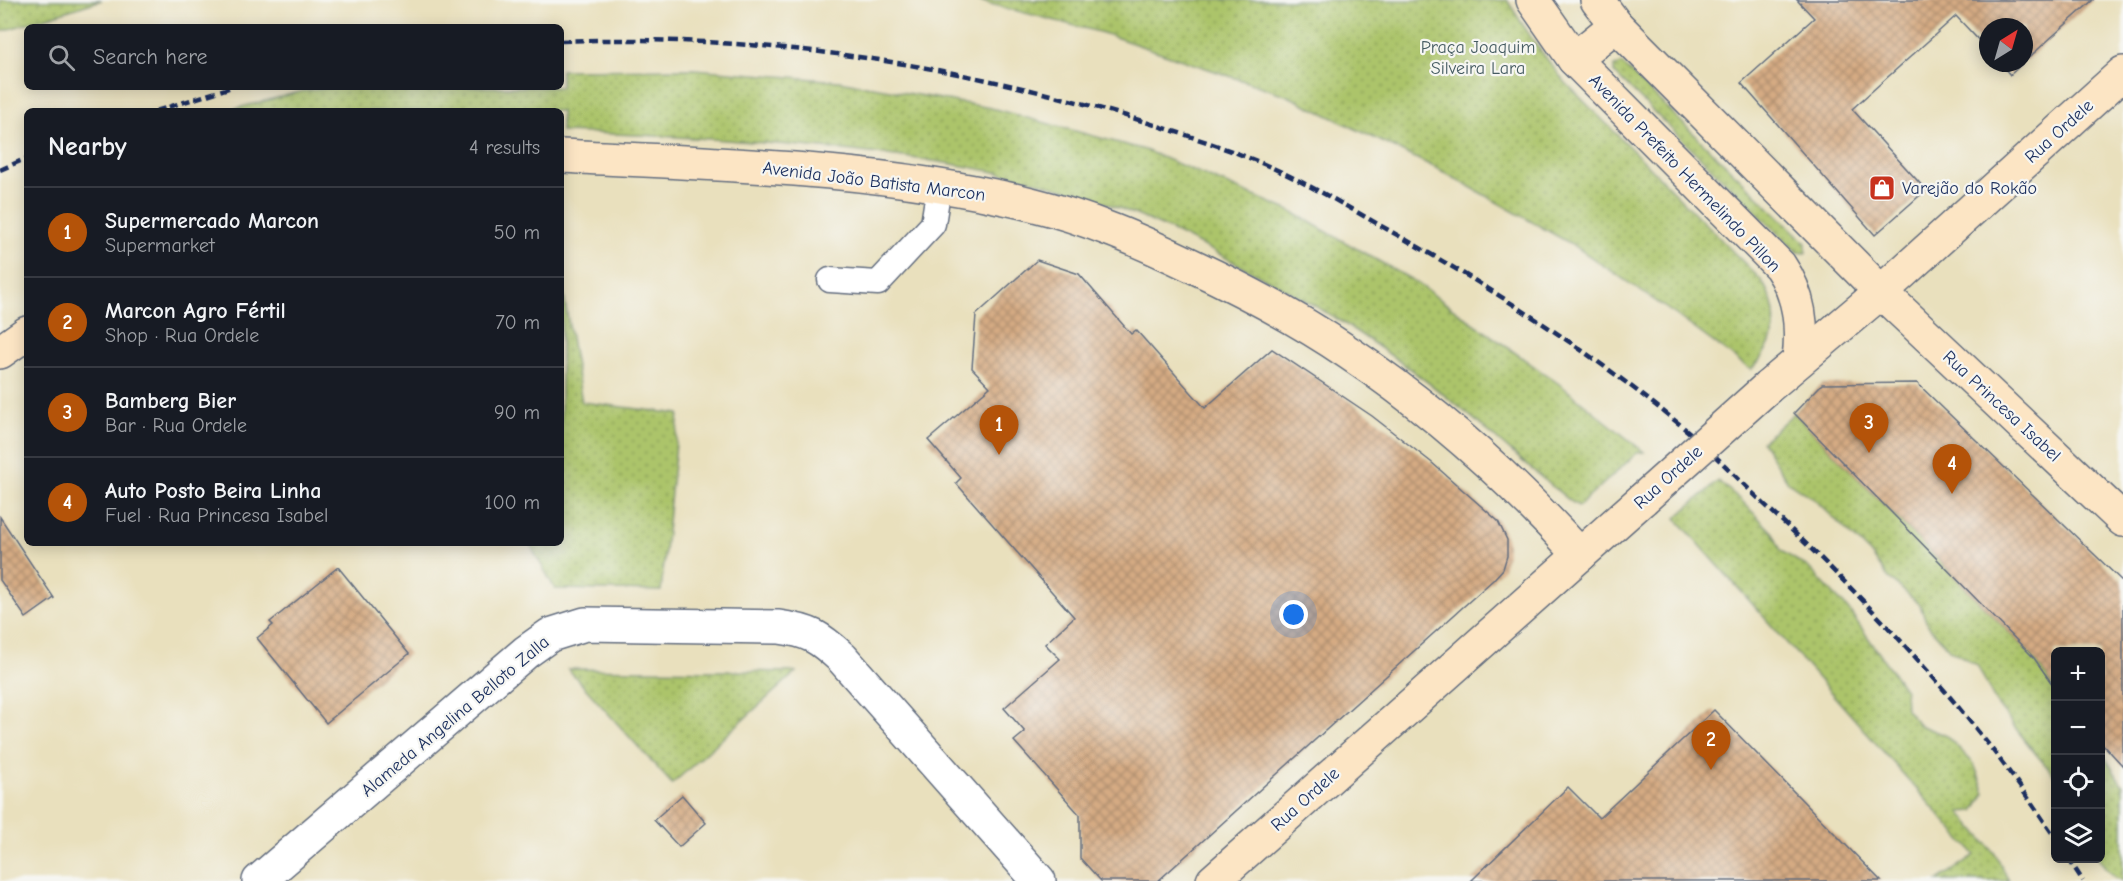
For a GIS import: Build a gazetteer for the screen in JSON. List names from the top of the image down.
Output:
{
  "streets": {
    "main road": [
      "Rua Ordele",
      "Avenida Prefeito Hermelindo Pillon",
      "Avenida João Batista Marcon",
      "Rua Princesa Isabel"
    ],
    "street": ["Alameda Angelina Belloto Zalla"]
  },
  "crossings": [
    ["Rua Ordele", "Avenida Prefeito Hermelindo Pillon"],
    ["Rua Ordele", "Avenida João Batista Marcon"],
    ["Rua Ordele", "Rua Princesa Isabel"]
  ],
  "parks": ["Praça Joaquim Silveira Lara"],
  "places": {
    "shop": ["Varejão do Rokão"]
  },
  "north": "top right",
  "page": {
    "search": "Search here",
    "heading": ["Nearby", "4 results"],
    "list": [
      {
        "mark": "1",
        "name": "Supermercado Marcon",
        "note": "Supermarket",
        "value": "50 m"
      },
      {
        "mark": "2",
        "name": "Marcon Agro Fértil",
        "note": "Shop · Rua Ordele",
        "value": "70 m"
      },
      {
        "mark": "3",
        "name": "Bamberg Bier",
        "note": "Bar · Rua Ordele",
        "value": "90 m"
      },
      {
        "mark": "4",
        "name": "Auto Posto Beira Linha",
        "note": "Fuel · Rua Princesa Isabel",
        "value": "100 m"
      }
    ],
    "pins": [
      "3",
      "1",
      "4",
      "2"
    ],
    "map_buttons": ["+", "−"]
  }
}
